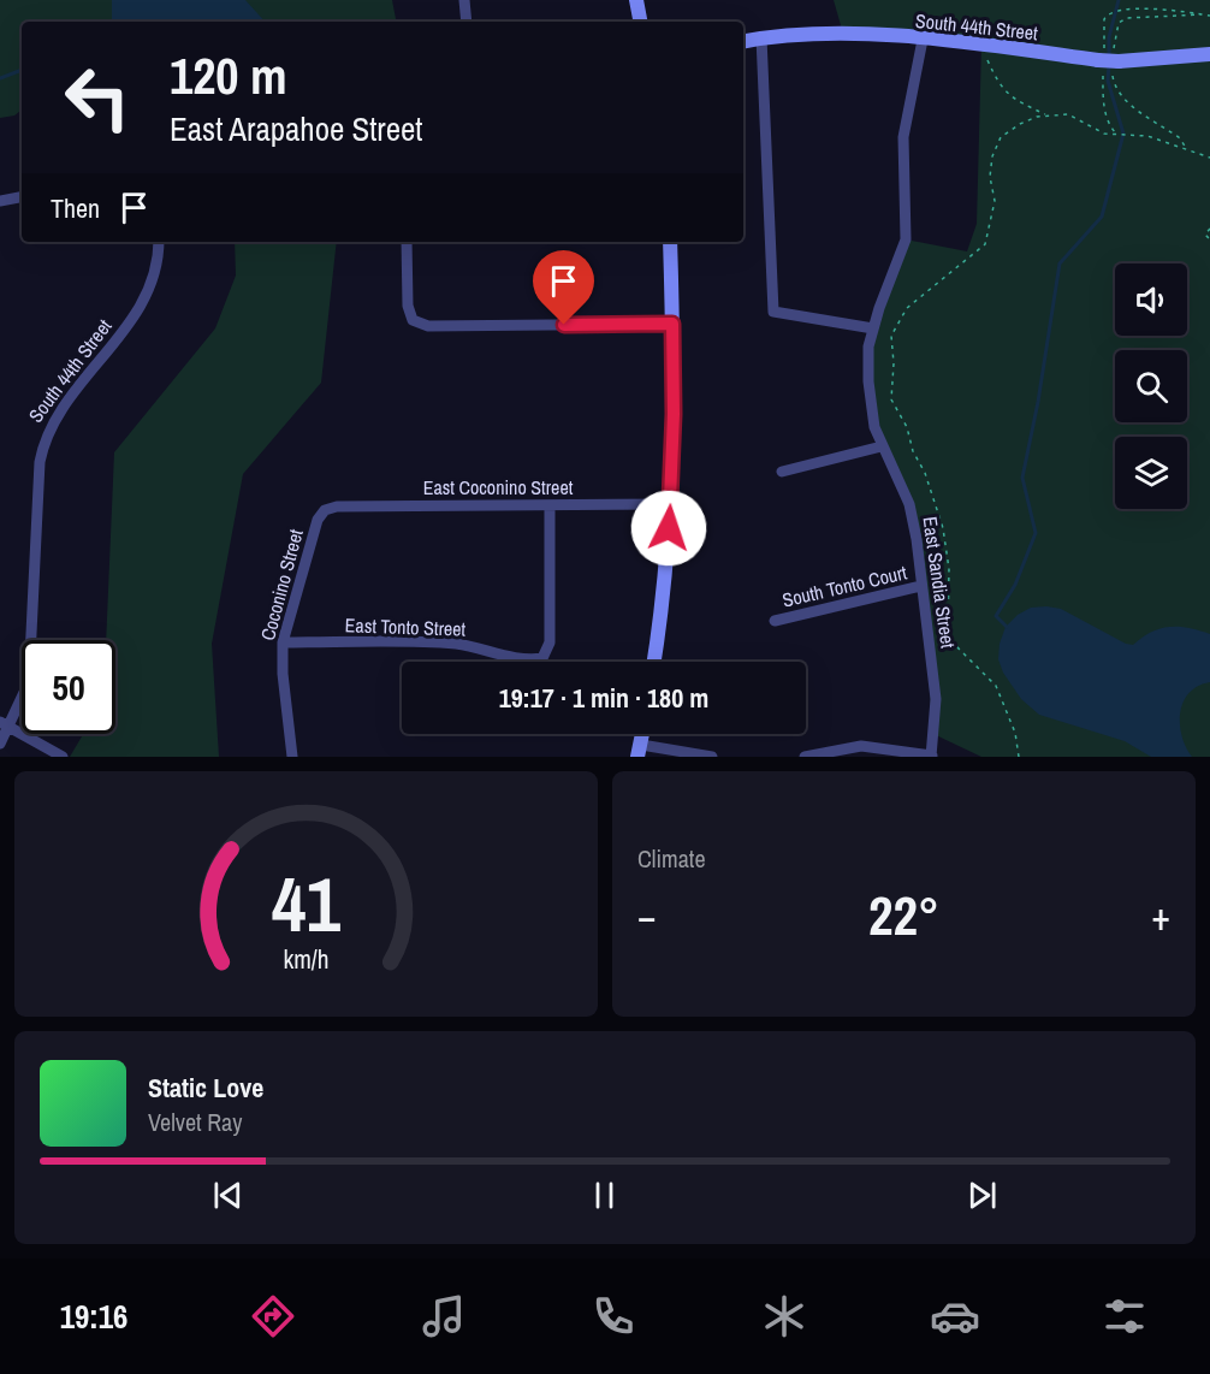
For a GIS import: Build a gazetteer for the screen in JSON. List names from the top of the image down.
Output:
{
  "streets": {
    "main road": ["South 44th Street"],
    "street": [
      "East Coconino Street",
      "East Sandia Street",
      "Coconino Street",
      "South Tonto Court",
      "East Tonto Street"
    ]
  },
  "crossings": [
    ["South 44th Street", "East Sandia Street"],
    ["East Coconino Street", "Coconino Street"],
    ["East Coconino Street", "East Tonto Street"],
    ["East Sandia Street", "South Tonto Court"],
    ["Coconino Street", "East Tonto Street"]
  ],
  "page": {
    "turn": ["120 m", "East Arapahoe Street"],
    "then": "Then",
    "limit": "50",
    "trip": "19:17 · 1 min · 180 m",
    "tile": "Climate",
    "heat": ["−", "22°", "+"],
    "song": ["Static Love", "Velvet Ray"],
    "tabs": "19:16",
    "gauge": ["41", "km/h"]
  }
}
